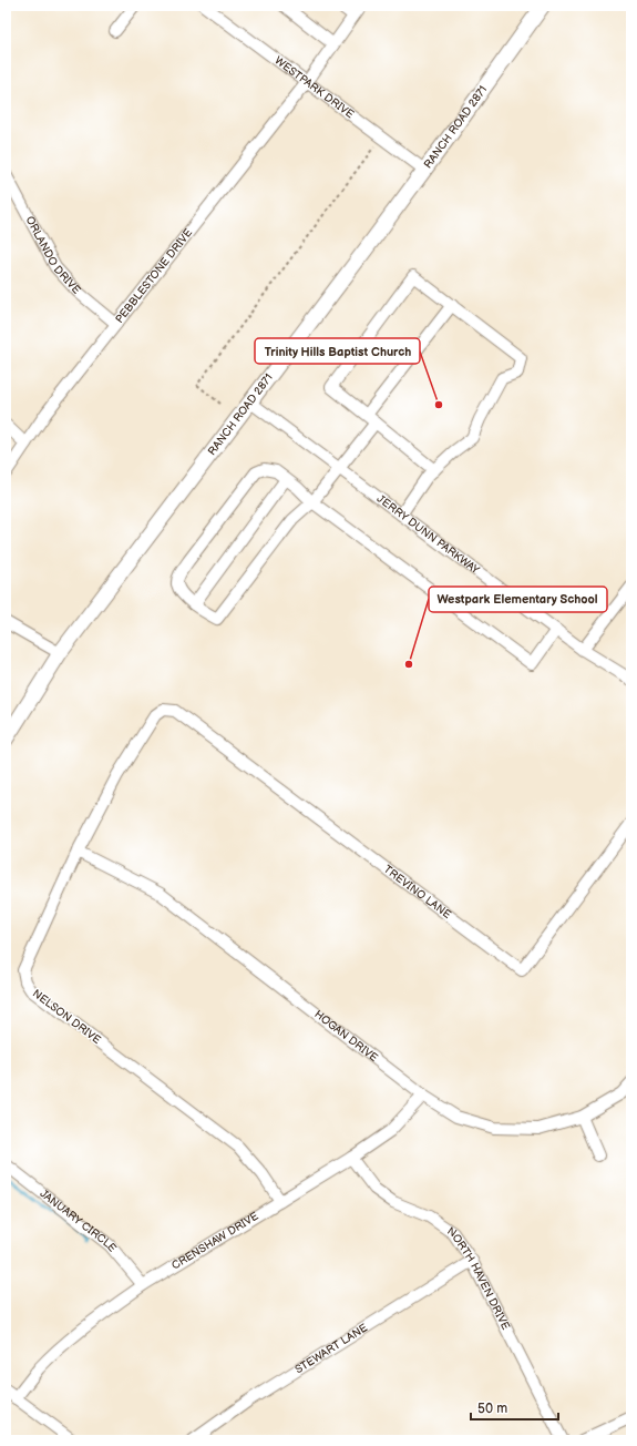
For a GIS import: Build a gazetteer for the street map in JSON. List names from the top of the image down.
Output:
{
  "streets": {
    "main road": ["RANCH ROAD 2871"],
    "street": [
      "WESTPARK DRIVE",
      "ORLANDO DRIVE",
      "PEBBLESTONE DRIVE",
      "JERRY DUNN PARKWAY",
      "TREVINO LANE",
      "NELSON DRIVE",
      "HOGAN DRIVE",
      "JANUARY CIRCLE",
      "CRENSHAW DRIVE",
      "NORTH HAVEN DRIVE",
      "STEWART LANE"
    ]
  },
  "crossings": [
    ["WESTPARK DRIVE", "RANCH ROAD 2871"],
    ["WESTPARK DRIVE", "PEBBLESTONE DRIVE"],
    ["RANCH ROAD 2871", "JERRY DUNN PARKWAY"],
    ["ORLANDO DRIVE", "PEBBLESTONE DRIVE"],
    ["TREVINO LANE", "NELSON DRIVE"],
    ["NELSON DRIVE", "HOGAN DRIVE"],
    ["NELSON DRIVE", "CRENSHAW DRIVE"],
    ["HOGAN DRIVE", "CRENSHAW DRIVE"],
    ["JANUARY CIRCLE", "CRENSHAW DRIVE"],
    ["CRENSHAW DRIVE", "NORTH HAVEN DRIVE"],
    ["NORTH HAVEN DRIVE", "STEWART LANE"]
  ],
  "places": ["Trinity Hills Baptist Church", "Westpark Elementary School"],
  "scale_bar": "50 m"
}
